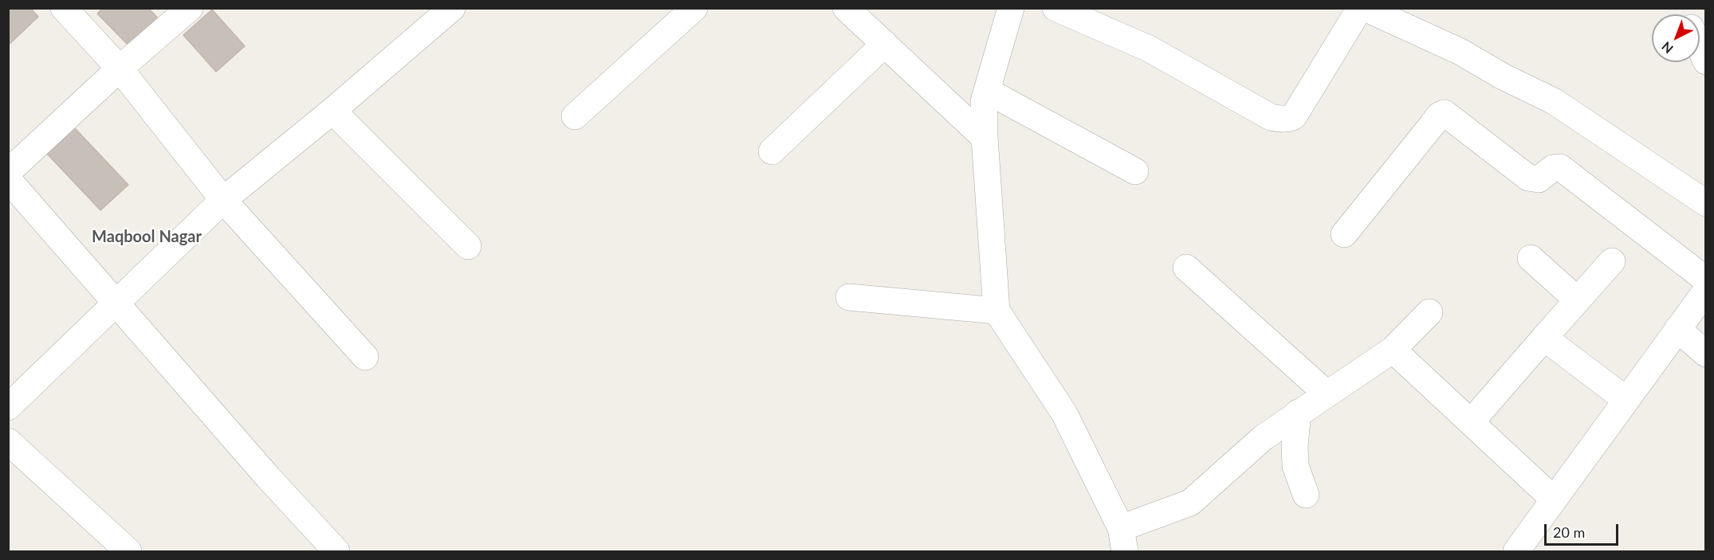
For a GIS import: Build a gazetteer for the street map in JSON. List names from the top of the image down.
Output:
{
  "districts": ["Maqbool Nagar"],
  "scale_bar": "20 m",
  "north": "bottom left"
}
